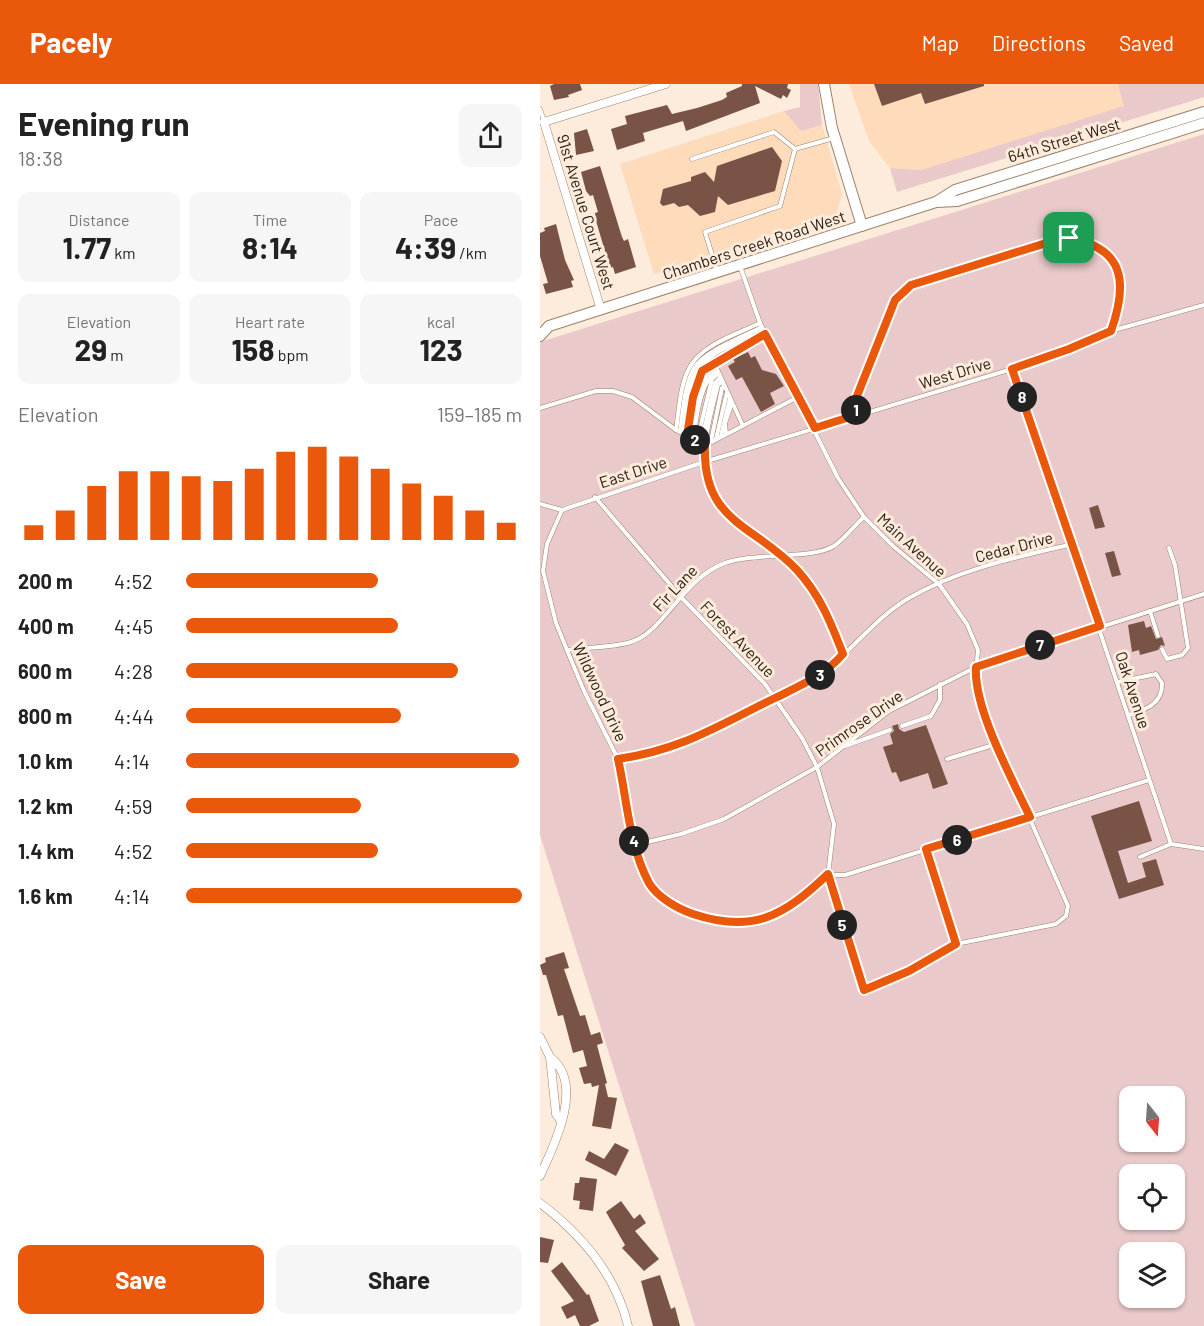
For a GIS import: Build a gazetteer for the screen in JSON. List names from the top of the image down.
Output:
{
  "streets": {
    "street": ["64th Street West", "91st Avenue Court West", "Chambers Creek Road West"],
    "lane": [
      "West Drive",
      "East Drive",
      "Main Avenue",
      "Cedar Drive",
      "Fir Lane",
      "Forest Avenue",
      "Oak Avenue",
      "Wildwood Drive",
      "Primrose Drive"
    ]
  },
  "crossings": [
    ["64th Street West", "Chambers Creek Road West"],
    ["91st Avenue Court West", "Chambers Creek Road West"],
    ["Chambers Creek Road West", "Main Avenue"],
    ["West Drive", "East Drive"],
    ["West Drive", "Main Avenue"],
    ["West Drive", "Oak Avenue"],
    ["East Drive", "Main Avenue"],
    ["East Drive", "Forest Avenue"],
    ["East Drive", "Wildwood Drive"],
    ["Main Avenue", "Cedar Drive"],
    ["Main Avenue", "Fir Lane"],
    ["Main Avenue", "Forest Avenue"],
    ["Main Avenue", "Primrose Drive"],
    ["Cedar Drive", "Forest Avenue"],
    ["Cedar Drive", "Oak Avenue"],
    ["Cedar Drive", "Wildwood Drive"],
    ["Fir Lane", "Forest Avenue"],
    ["Fir Lane", "Wildwood Drive"],
    ["Forest Avenue", "Wildwood Drive"],
    ["Forest Avenue", "Primrose Drive"],
    ["Oak Avenue", "Primrose Drive"],
    ["Wildwood Drive", "Primrose Drive"]
  ],
  "north": "bottom",
  "page": {
    "header": "Pacely",
    "nav": ["Map", "Directions", "Saved"],
    "heading": ["Evening run", "18:38"],
    "stats": [
      ["Distance", "1.77 km"],
      ["Time", "8:14"],
      ["Pace", "4:39 /km"],
      ["Elevation", "29 m"],
      ["Heart rate", "158 bpm"],
      ["kcal", "123"]
    ],
    "pins": [
      "8",
      "1",
      "2",
      "7",
      "3",
      "6",
      "4",
      "5"
    ],
    "chart": ["Elevation", "159–185 m"],
    "list": [
      {
        "name": "200 m",
        "note": "4:52"
      },
      {
        "name": "400 m",
        "note": "4:45"
      },
      {
        "name": "600 m",
        "note": "4:28"
      },
      {
        "name": "800 m",
        "note": "4:44"
      },
      {
        "name": "1.0 km",
        "note": "4:14"
      },
      {
        "name": "1.2 km",
        "note": "4:59"
      },
      {
        "name": "1.4 km",
        "note": "4:52"
      },
      {
        "name": "1.6 km",
        "note": "4:14"
      }
    ],
    "buttons": ["Save", "Share"]
  }
}
